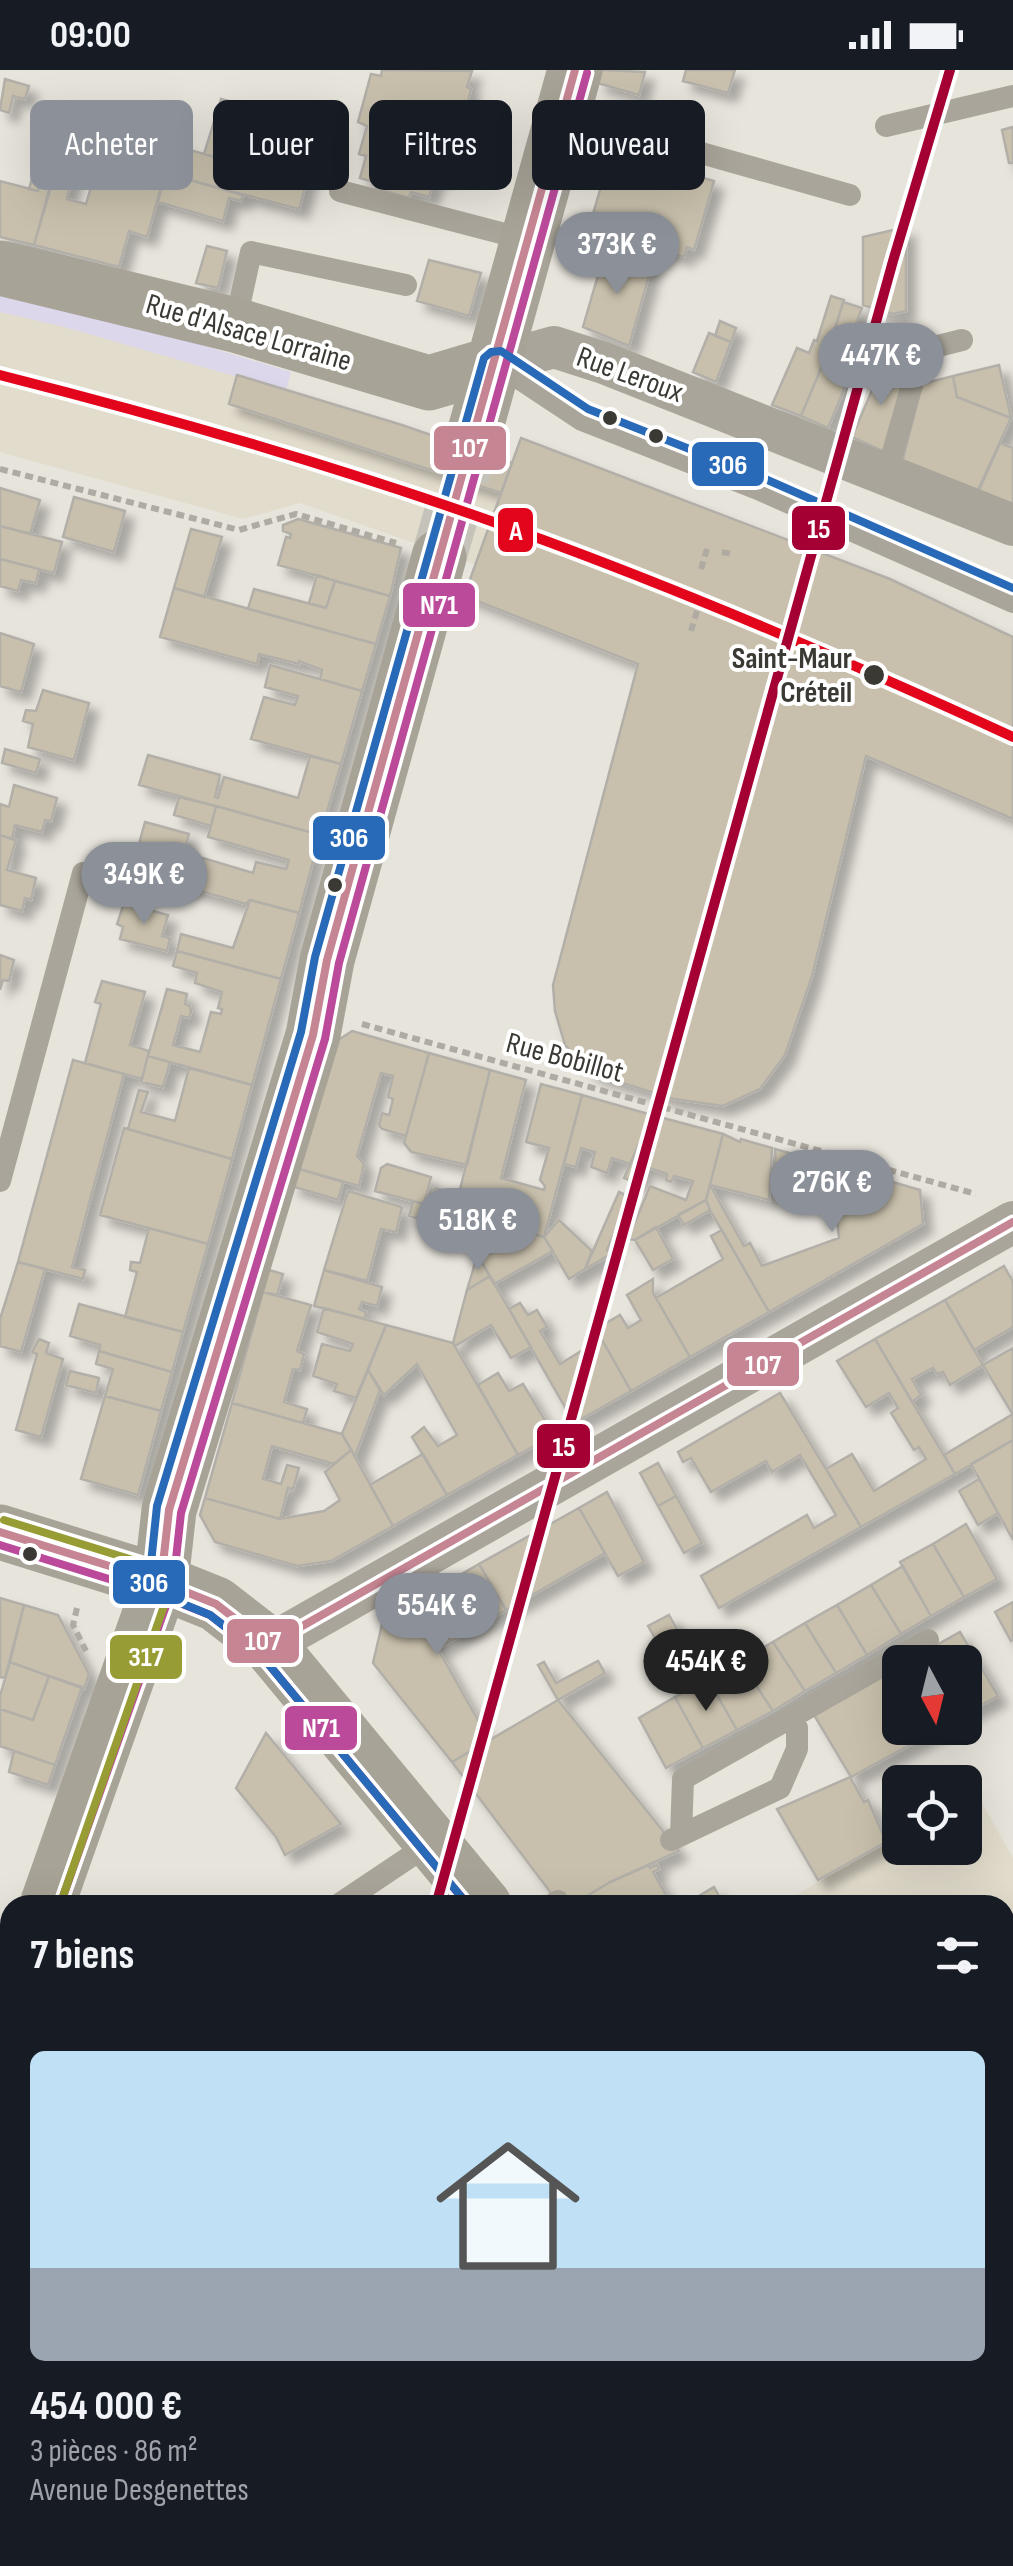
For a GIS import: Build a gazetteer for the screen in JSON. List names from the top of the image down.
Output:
{
  "streets": {
    "street": ["Rue d'Alsace Lorraine", "Rue Leroux"],
    "path": ["Rue Bobillot"]
  },
  "crossings": [
    ["Rue d'Alsace Lorraine", "Rue Leroux"]
  ],
  "places": ["Saint-Maur Créteil"],
  "lines": [
    "transit line 15",
    "transit line 107",
    "transit line N71",
    "transit line 306",
    "transit line A",
    "transit line 317"
  ],
  "north": "bottom",
  "page": {
    "status": "09:00",
    "chip": [
      "Acheter",
      "Louer",
      "Filtres",
      "Nouveau"
    ],
    "price": [
      "373K €",
      "447K €",
      "349K €",
      "276K €",
      "518K €",
      "554K €",
      "454K €"
    ],
    "heading": "7 biens",
    "list": [
      {
        "name": "454 000 €",
        "note": "3 pièces · 86 m² · Avenue Desgenettes"
      }
    ]
  }
}
